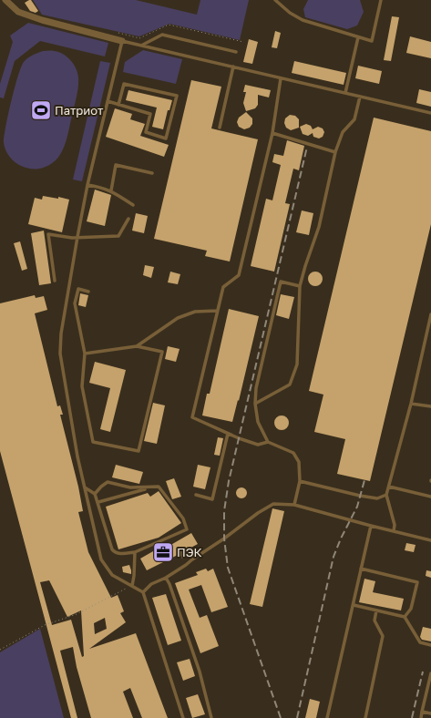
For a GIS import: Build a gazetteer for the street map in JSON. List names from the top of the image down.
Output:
{
  "places": {
    "sports": ["Патриот"],
    "office": ["ПЭК"]
  }
}
